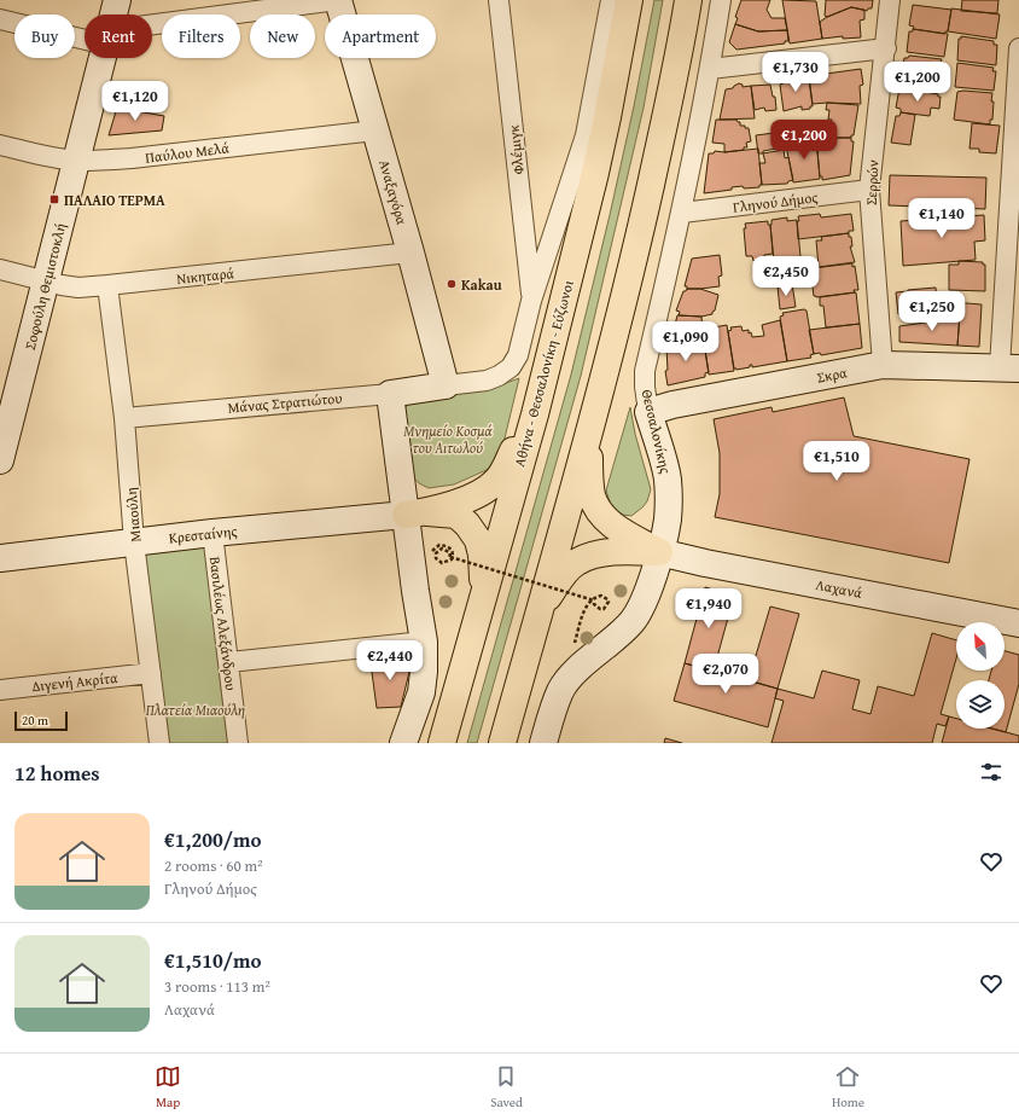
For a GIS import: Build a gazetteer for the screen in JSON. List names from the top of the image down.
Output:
{
  "streets": {
    "highway": ["Αθήνα - Θεσσαλονίκη - Εύζωνοι"],
    "street": [
      "Φλέμιγκ",
      "Παύλου Μελά",
      "Σερρών",
      "Αναξαγόρα",
      "Γληνού Δήμος",
      "Νικηταρά",
      "Σοφούλη Θεμιστοκλή",
      "Σκρα",
      "Μάνας Στρατιώτου",
      "Θεσσαλονίκης",
      "Μιαούλη",
      "Κρεσταίνης",
      "Λαχανά",
      "Βασιλέως Αλεξάνδρου",
      "Διγενή Ακρίτα"
    ]
  },
  "crossings": [
    ["Παύλου Μελά", "Αναξαγόρα"],
    ["Παύλου Μελά", "Σοφούλη Θεμιστοκλή"],
    ["Σερρών", "Γληνού Δήμος"],
    ["Σερρών", "Σκρα"],
    ["Αναξαγόρα", "Νικηταρά"],
    ["Αναξαγόρα", "Μάνας Στρατιώτου"],
    ["Γληνού Δήμος", "Θεσσαλονίκης"],
    ["Νικηταρά", "Σοφούλη Θεμιστοκλή"],
    ["Νικηταρά", "Μιαούλη"],
    ["Σκρα", "Θεσσαλονίκης"],
    ["Μάνας Στρατιώτου", "Μιαούλη"],
    ["Θεσσαλονίκης", "Λαχανά"],
    ["Μιαούλη", "Κρεσταίνης"],
    ["Μιαούλη", "Διγενή Ακρίτα"],
    ["Κρεσταίνης", "Βασιλέως Αλεξάνδρου"]
  ],
  "parks": ["Μνημείο Κοσμά του Αιτωλού", "Πλατεία Μιαούλη"],
  "places": {
    "transit": ["ΠΑΛΑΙΟ ΤΕΡΜΑ"],
    "other": ["Kakau"]
  },
  "scale_bar": "20 m",
  "north": "top left",
  "page": {
    "chip": [
      "Buy",
      "Rent",
      "Filters",
      "New",
      "Apartment"
    ],
    "price": [
      "€1,730",
      "€1,200",
      "€1,120",
      "€1,200",
      "€1,140",
      "€2,450",
      "€1,250",
      "€1,090",
      "€1,510",
      "€1,940",
      "€2,440",
      "€2,070"
    ],
    "scale": "20 m",
    "heading": "12 homes",
    "list": [
      {
        "name": "€1,200/mo",
        "note": "2 rooms · 60 m² · Γληνού Δήμος"
      },
      {
        "name": "€1,510/mo",
        "note": "3 rooms · 113 m² · Λαχανά"
      }
    ],
    "tabs": ["Map", "Saved", "Home"]
  }
}
